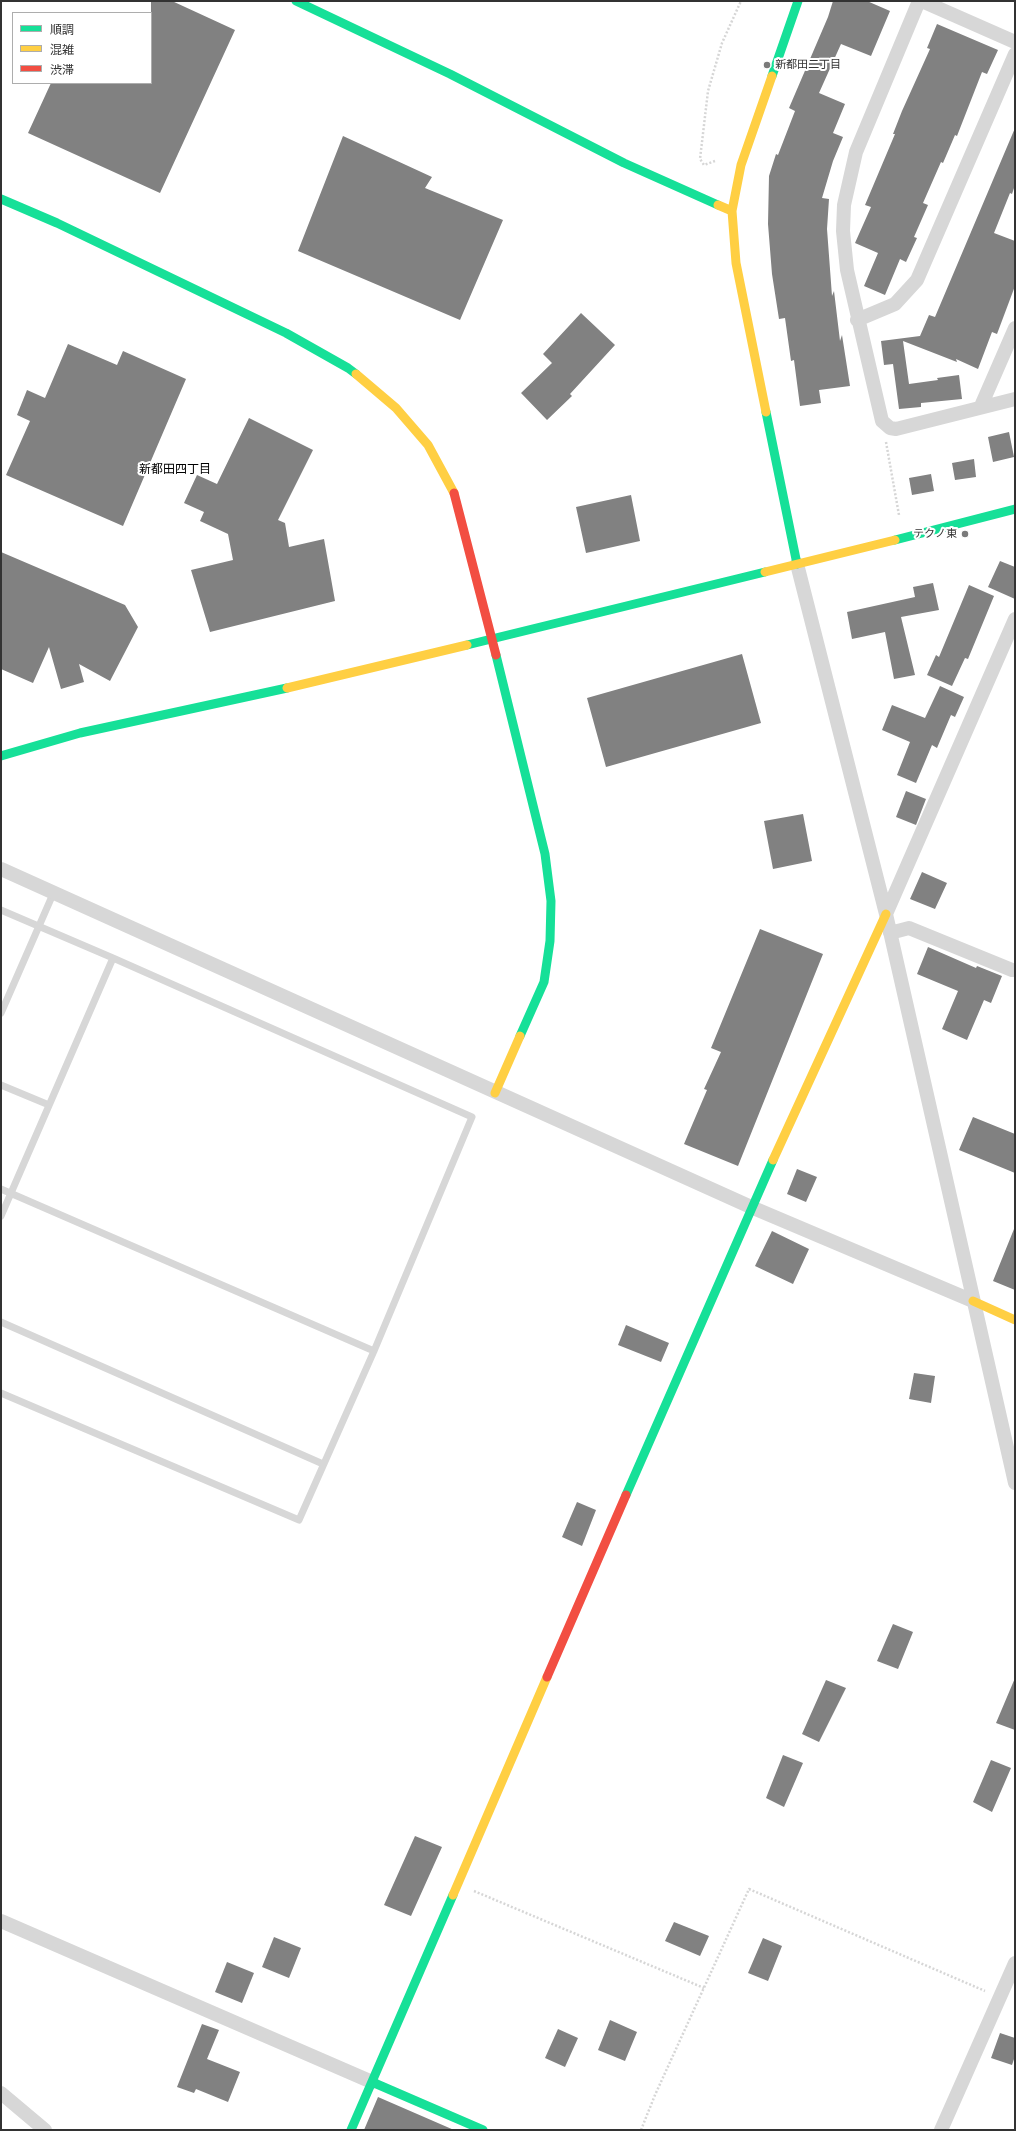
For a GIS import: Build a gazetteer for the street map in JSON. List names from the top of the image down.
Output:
{
  "districts": ["新都田四丁目"],
  "places": ["新都田二丁目", "テクノ東"],
  "legend": ["順調", "混雑", "渋滞"]
}
